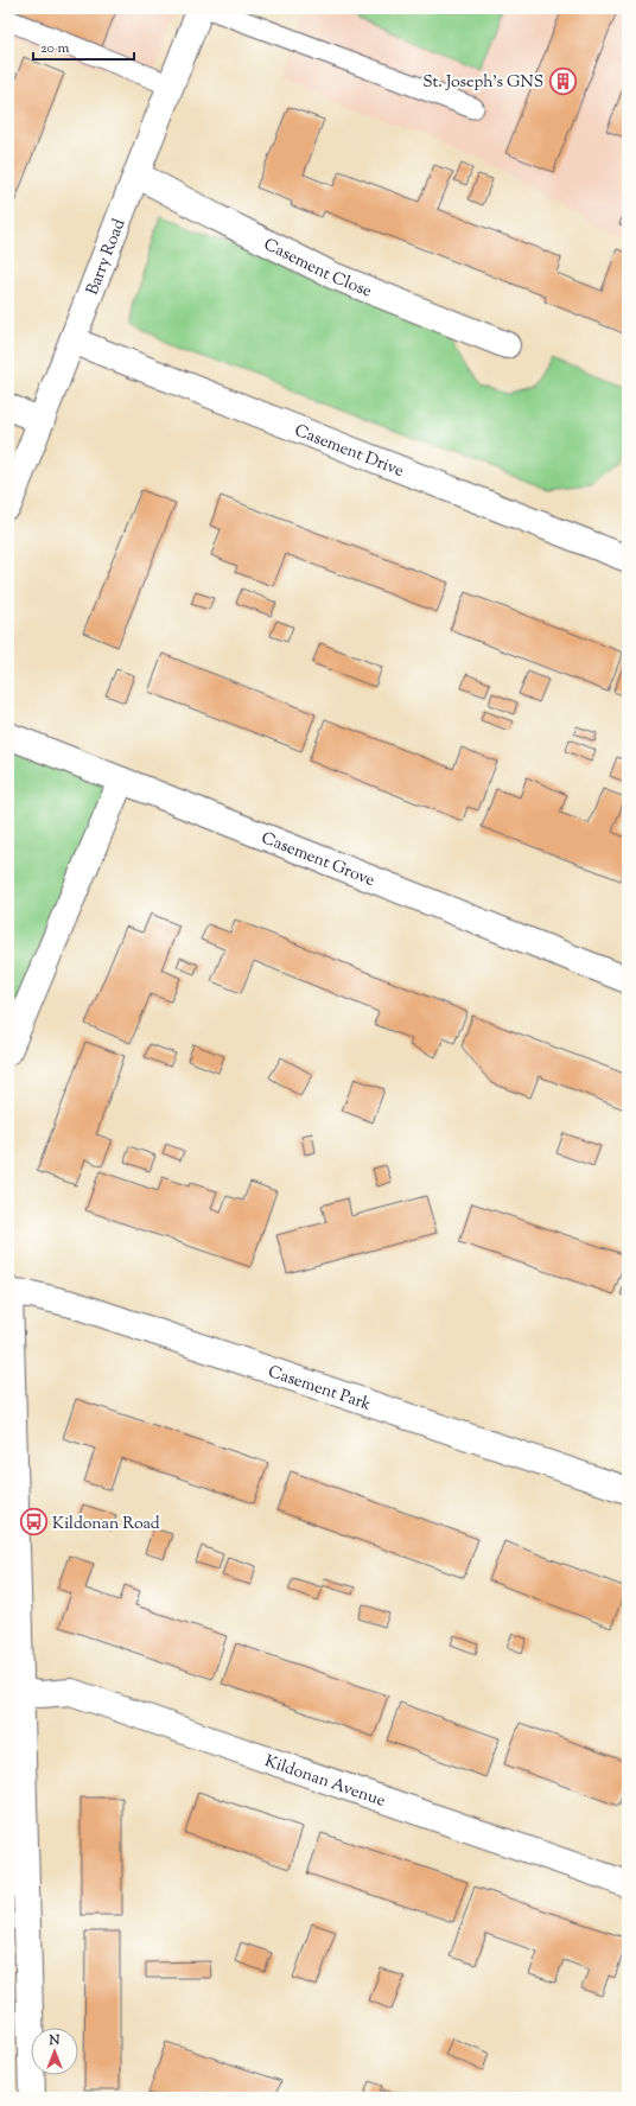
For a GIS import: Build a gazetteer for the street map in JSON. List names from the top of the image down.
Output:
{
  "streets": {
    "street": [
      "Barry Road",
      "Casement Close",
      "Casement Drive",
      "Casement Grove",
      "Casement Park",
      "Kildonan Avenue"
    ]
  },
  "crossings": [
    ["Barry Road", "Casement Close"],
    ["Barry Road", "Casement Drive"]
  ],
  "places": {
    "building": ["St. Joseph's GNS"],
    "bus stop": ["Kildonan Road"]
  },
  "scale_bar": "20 m",
  "north": "top"
}
